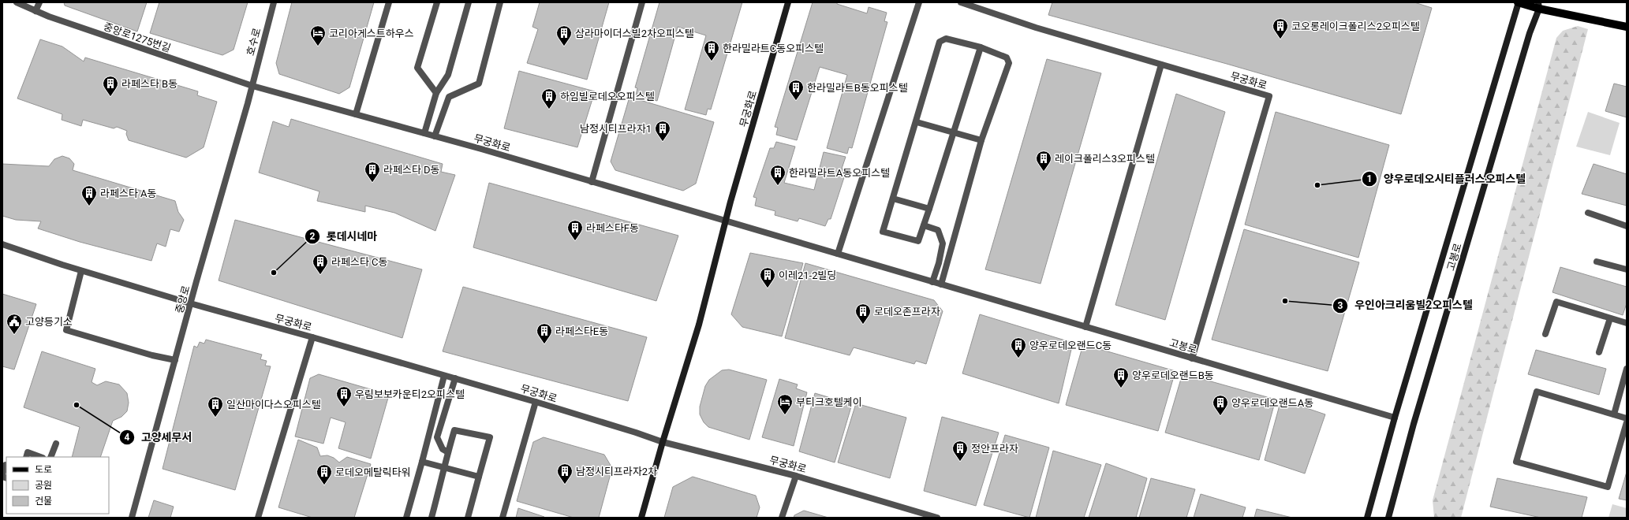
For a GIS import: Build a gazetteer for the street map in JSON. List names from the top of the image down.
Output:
{
  "streets": {
    "main road": ["무궁화로", "고봉로"],
    "street": ["중앙로1275번길", "호수로", "중앙로"]
  },
  "crossings": [
    ["중앙로1275번길", "호수로"],
    ["중앙로1275번길", "무궁화로"],
    ["중앙로1275번길", "중앙로"],
    ["호수로", "무궁화로"],
    ["호수로", "중앙로"],
    ["무궁화로", "고봉로"],
    ["무궁화로", "중앙로"]
  ],
  "places": {
    "building": [
      "코오롱레이크폴리스2오피스텔",
      "삼라마이더스빌2차오피스텔",
      "한라밀라트C동오피스텔",
      "라페스타 B동",
      "한라밀라트B동오피스텔",
      "하임빌로데오오피스텔",
      "남정시티프라자1",
      "레이크폴리스3오피스텔",
      "라페스타 D동",
      "한라밀라트A동오피스텔",
      "라페스타 A동",
      "라페스타F동",
      "라페스타 C동",
      "이레21-2빌딩",
      "로데오존프라자",
      "라페스타E동",
      "양우로데오랜드C동",
      "양우로데오랜드B동",
      "우림보보카운티2오피스텔",
      "양우로데오랜드A동",
      "일산마이다스오피스텔",
      "정안프라자",
      "남정시티프라자2차",
      "로데오메탈릭타워"
    ],
    "hotel": ["코리아게스트하우스", "부티크호텔케이"],
    "other": [
      "양우로데오시티플러스오피스텔",
      "롯데시네마",
      "우인아크리움빌2오피스텔",
      "고양세무서"
    ],
    "public building": ["고양등기소"]
  },
  "legend": ["도로", "공원", "건물"]
}
